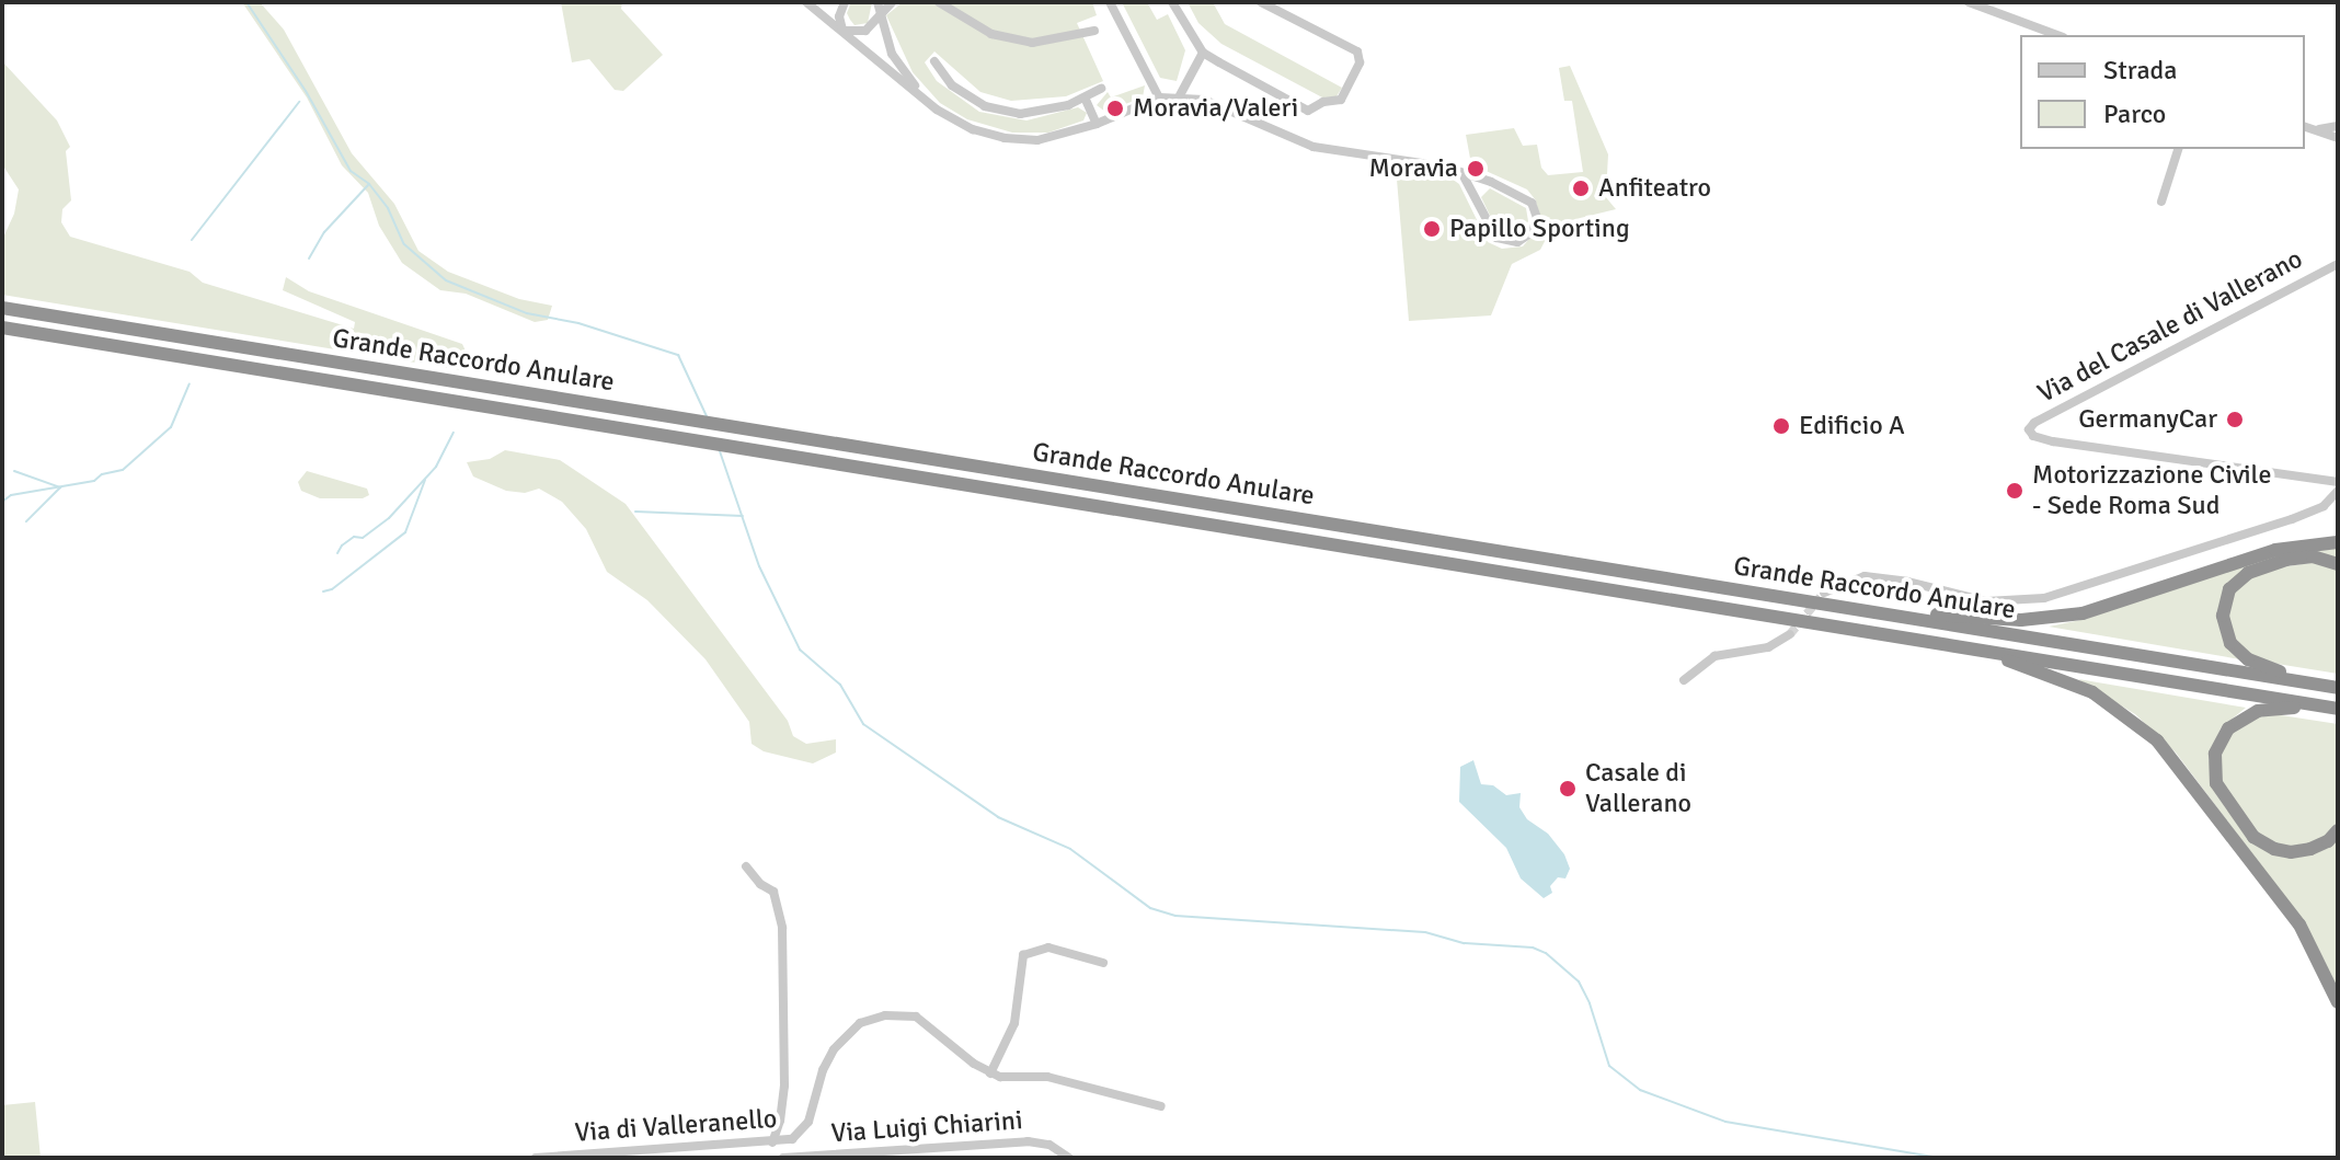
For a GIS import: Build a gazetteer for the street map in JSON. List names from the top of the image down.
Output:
{
  "streets": {
    "highway": ["Grande Raccordo Anulare"],
    "street": ["Via del Casale di Vallerano", "Via di Valleranello", "Via Luigi Chiarini"]
  },
  "places": [
    "Moravia/Valeri",
    "Moravia",
    "Anfiteatro",
    "Papillo Sporting",
    "GermanyCar",
    "Edificio A",
    "Motorizzazione Civile - Sede Roma Sud",
    "Casale di Vallerano"
  ],
  "legend": ["Strada", "Parco"]
}
